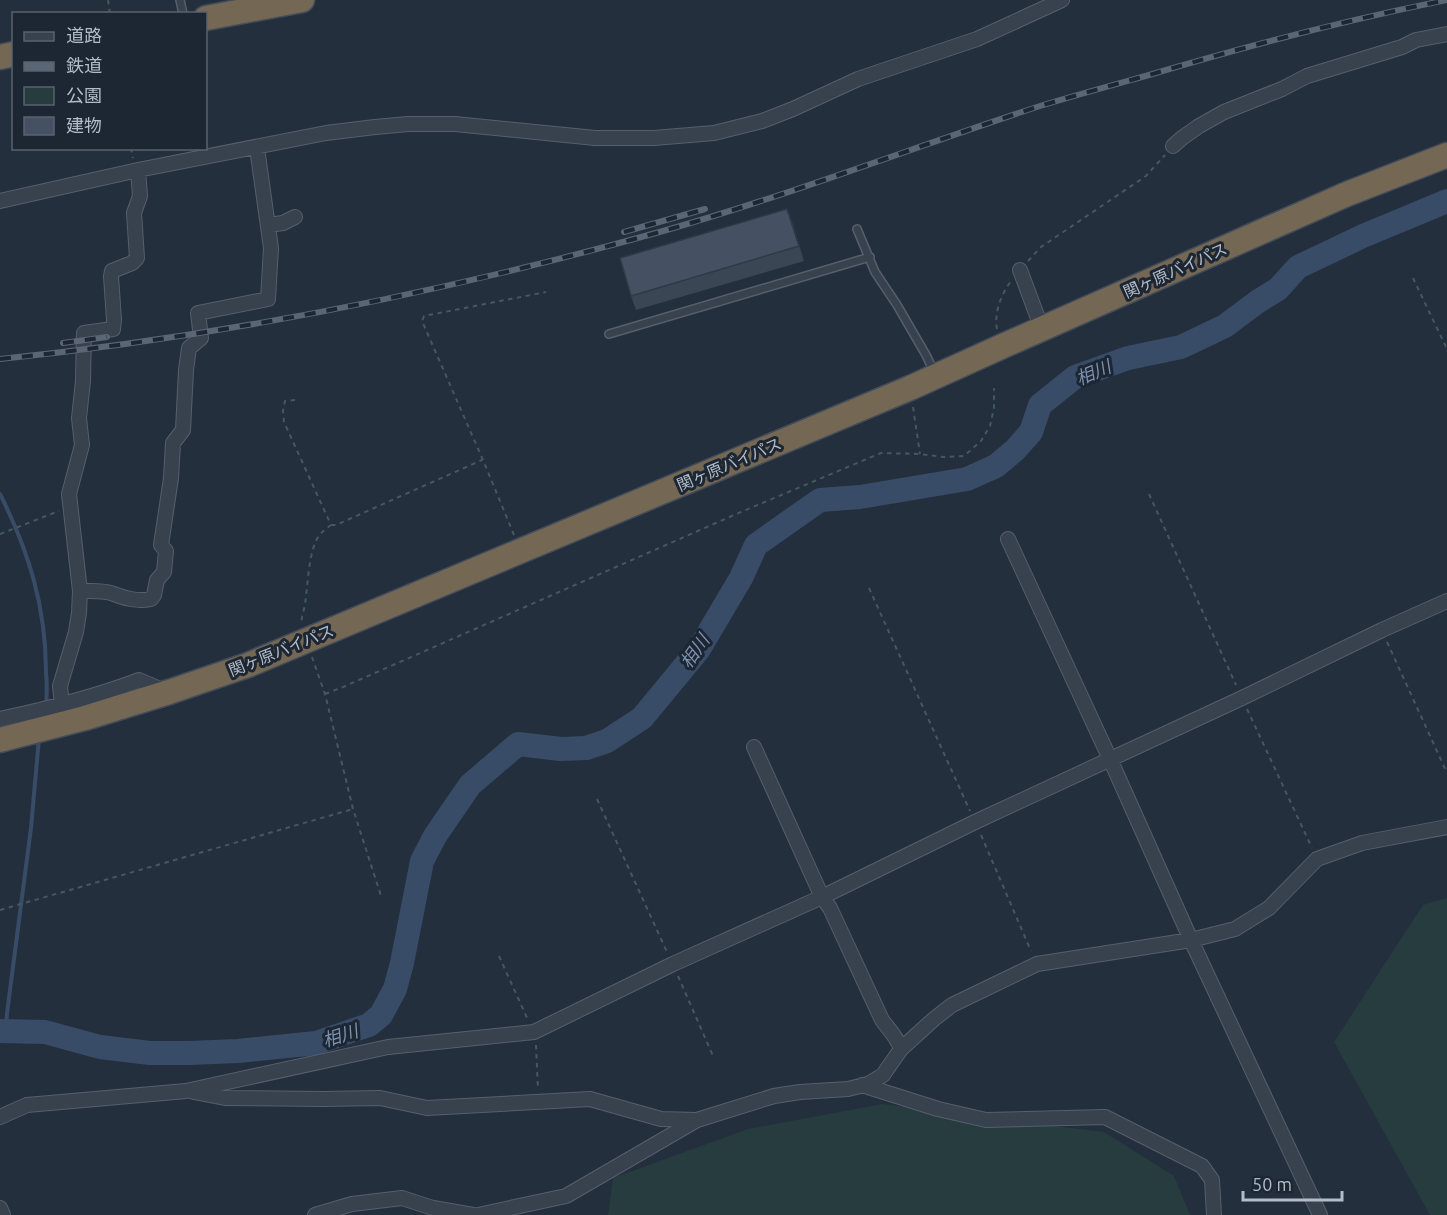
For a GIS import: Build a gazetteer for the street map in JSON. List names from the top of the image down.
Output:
{
  "streets": {
    "highway": ["関ヶ原バイパス"]
  },
  "water": ["相川"],
  "legend": [
    "道路",
    "鉄道",
    "公園",
    "建物"
  ],
  "scale_bar": "50 m"
}
